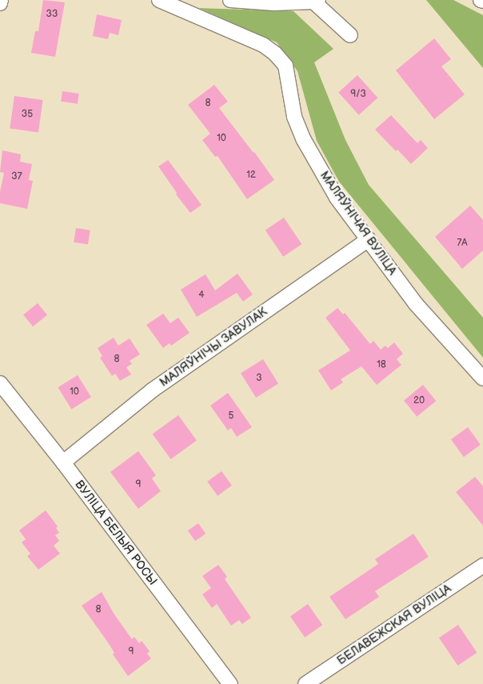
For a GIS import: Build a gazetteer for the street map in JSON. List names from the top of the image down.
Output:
{
  "streets": {
    "street": [
      "МАЛЯЎНІЧАЯ ВУЛІЦА",
      "МАЛЯЎНІЧЫ ЗАВУЛАК",
      "ВУЛІЦА БЕЛЫЯ РОСЫ",
      "БЕЛАВЕЖСКАЯ ВУЛІЦА"
    ]
  },
  "crossings": [
    ["МАЛЯЎНІЧАЯ ВУЛІЦА", "МАЛЯЎНІЧЫ ЗАВУЛАК"],
    ["МАЛЯЎНІЧЫ ЗАВУЛАК", "ВУЛІЦА БЕЛЫЯ РОСЫ"]
  ],
  "house_numbers": [
    "33",
    "9/3",
    "8",
    "35",
    "10",
    "12",
    "37",
    "7А",
    "4",
    "8",
    "18",
    "3",
    "10",
    "20",
    "5",
    "9",
    "8",
    "9"
  ]
}
